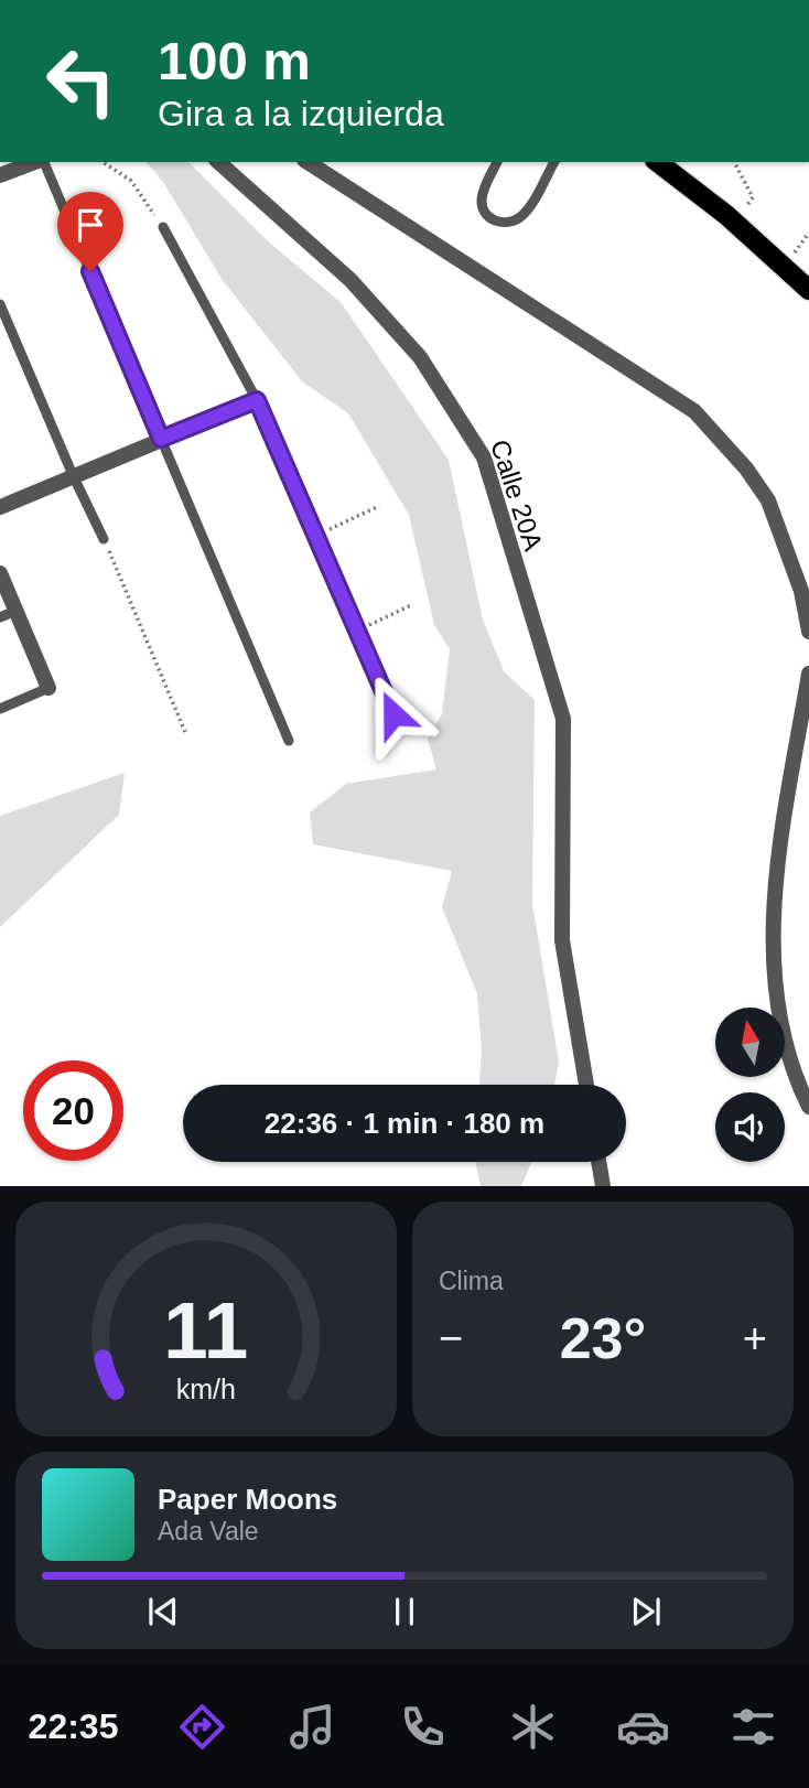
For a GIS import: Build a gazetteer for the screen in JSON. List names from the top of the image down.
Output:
{
  "streets": {
    "street": ["Calle 20A"]
  },
  "north": "top",
  "page": {
    "turn": ["100 m", "Gira a la izquierda"],
    "limit": "20",
    "trip": "22:36 · 1 min · 180 m",
    "tile": "Clima",
    "heat": ["−", "23°", "+"],
    "song": ["Paper Moons", "Ada Vale"],
    "tabs": "22:35",
    "gauge": ["11", "km/h"]
  }
}
